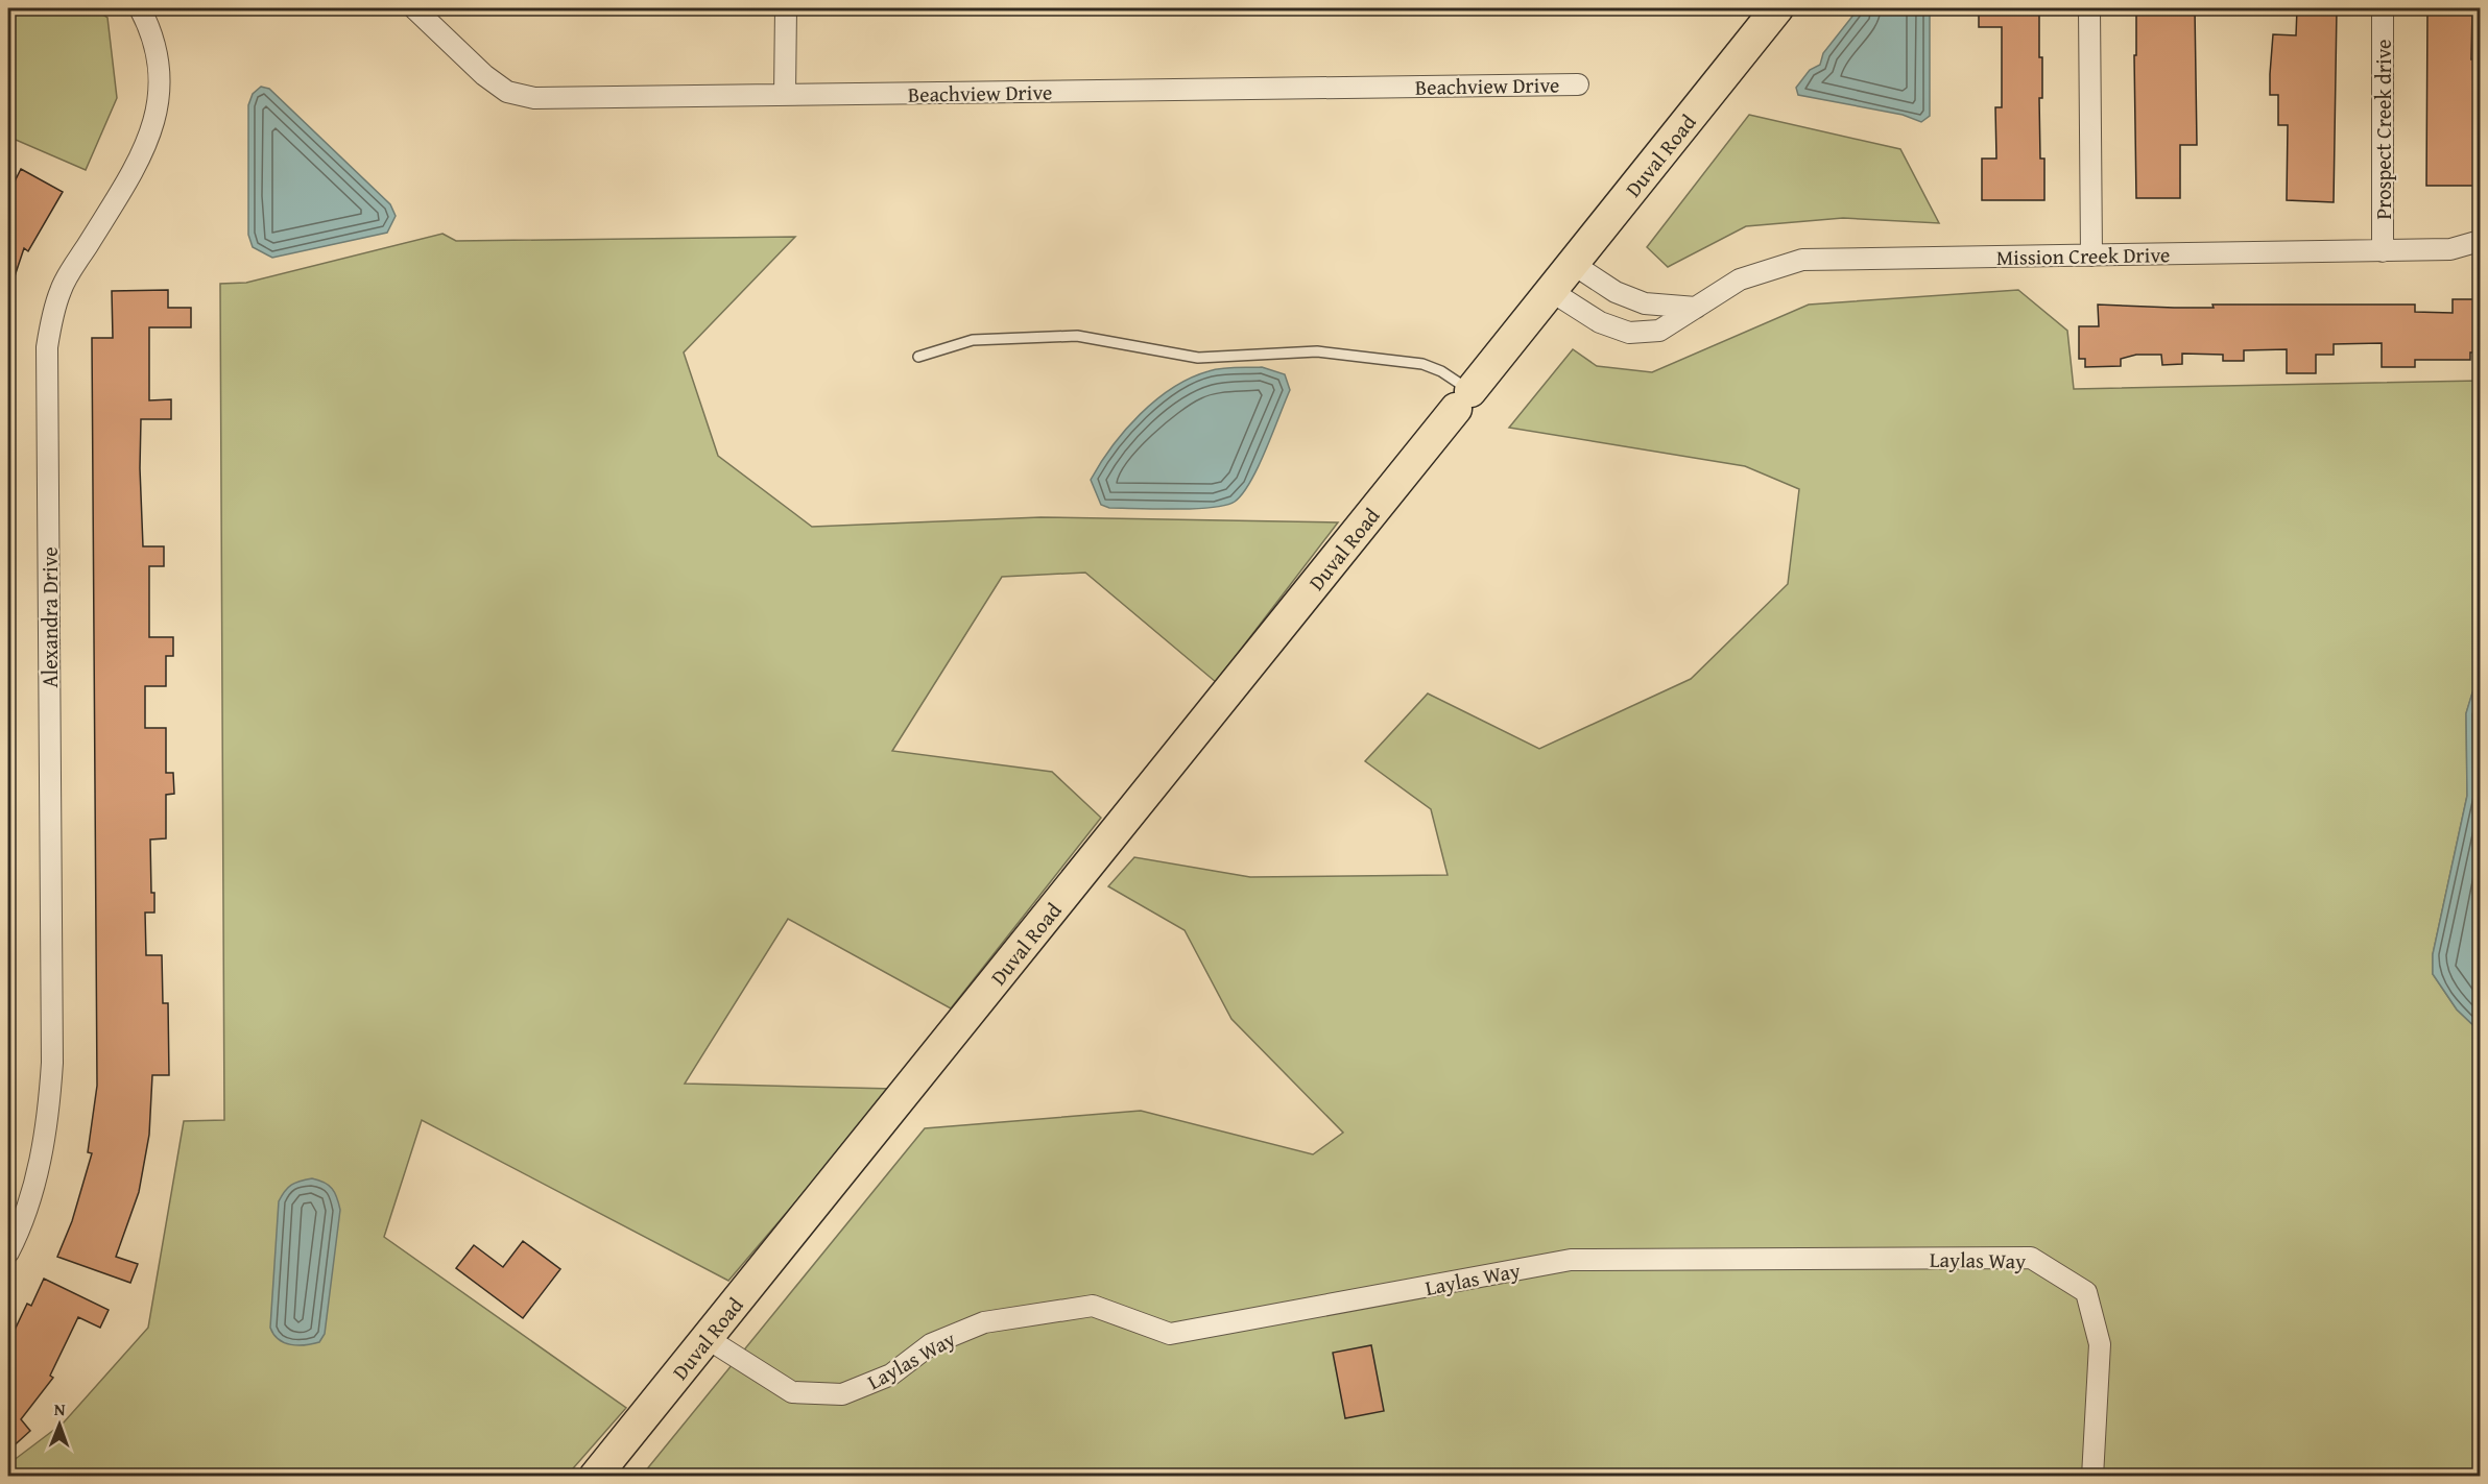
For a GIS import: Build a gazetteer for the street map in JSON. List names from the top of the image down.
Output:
{
  "streets": {
    "main road": ["Duval Road"],
    "street": [
      "Beachview Drive",
      "Prospect Creek drive",
      "Mission Creek Drive",
      "Alexandra Drive",
      "Laylas Way"
    ]
  },
  "crossings": [
    ["Prospect Creek drive", "Mission Creek Drive"],
    ["Duval Road", "Mission Creek Drive"],
    ["Duval Road", "Laylas Way"]
  ],
  "north": "top"
}
